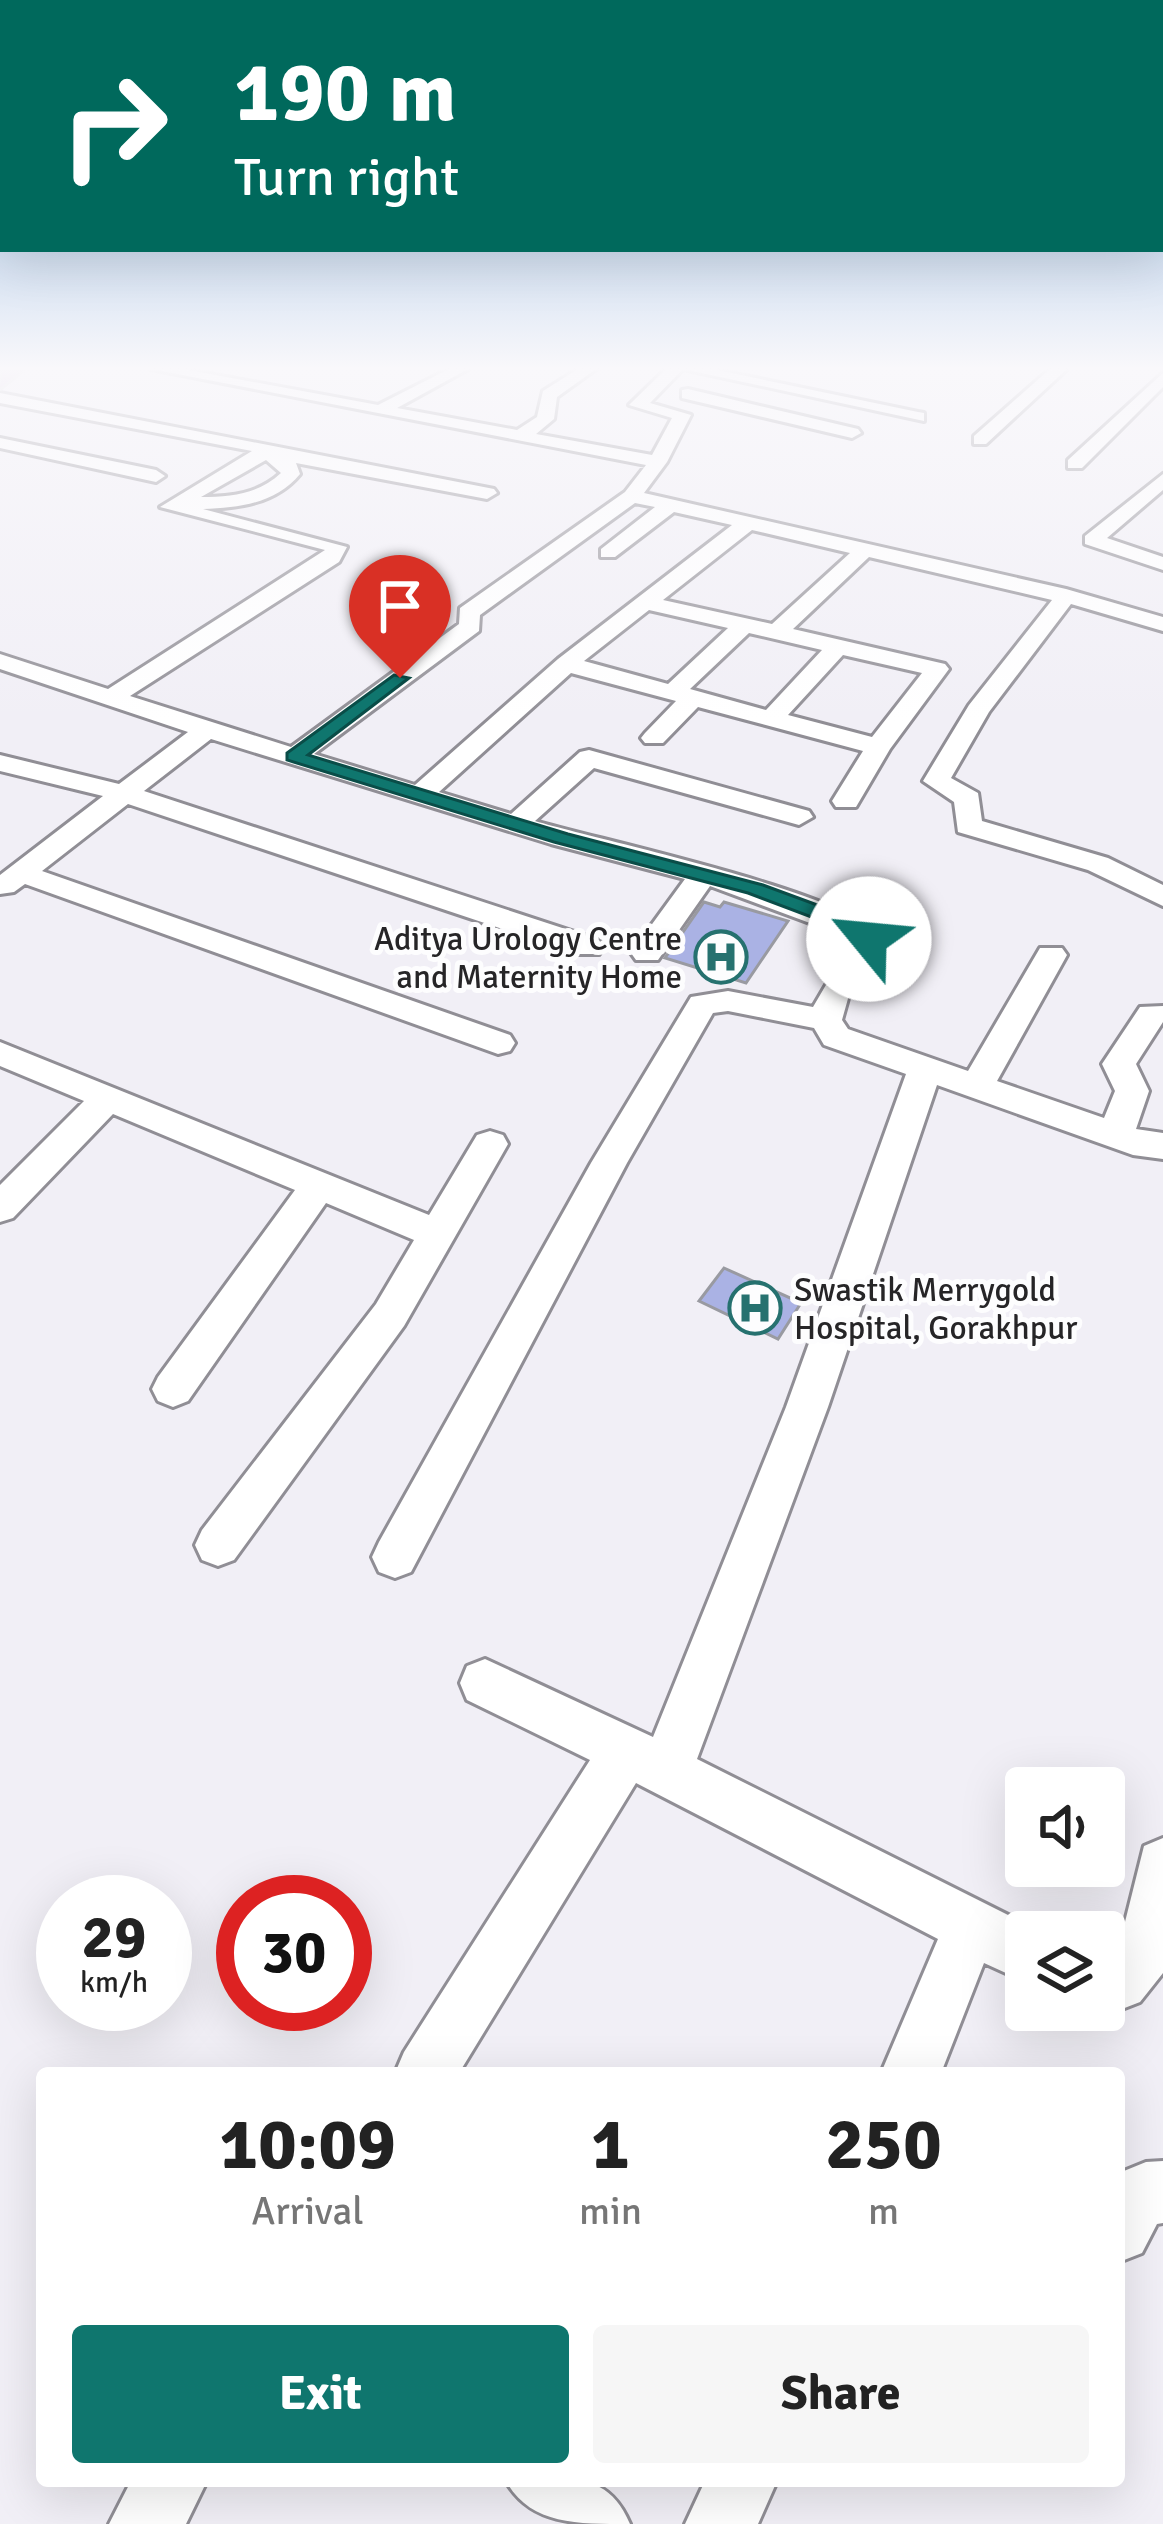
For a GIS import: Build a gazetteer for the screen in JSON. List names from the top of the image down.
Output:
{
  "places": {
    "hospital": ["Aditya Urology Centre and Maternity Home", "Swastik Merrygold Hospital, Gorakhpur"]
  },
  "page": {
    "turn": ["190 m", "Turn right"],
    "speed": "29 km/h",
    "limit": "30",
    "eta": [
      "10:09",
      "Arrival",
      "1",
      "min",
      "250",
      "m"
    ],
    "buttons": ["Exit", "Share"]
  }
}
